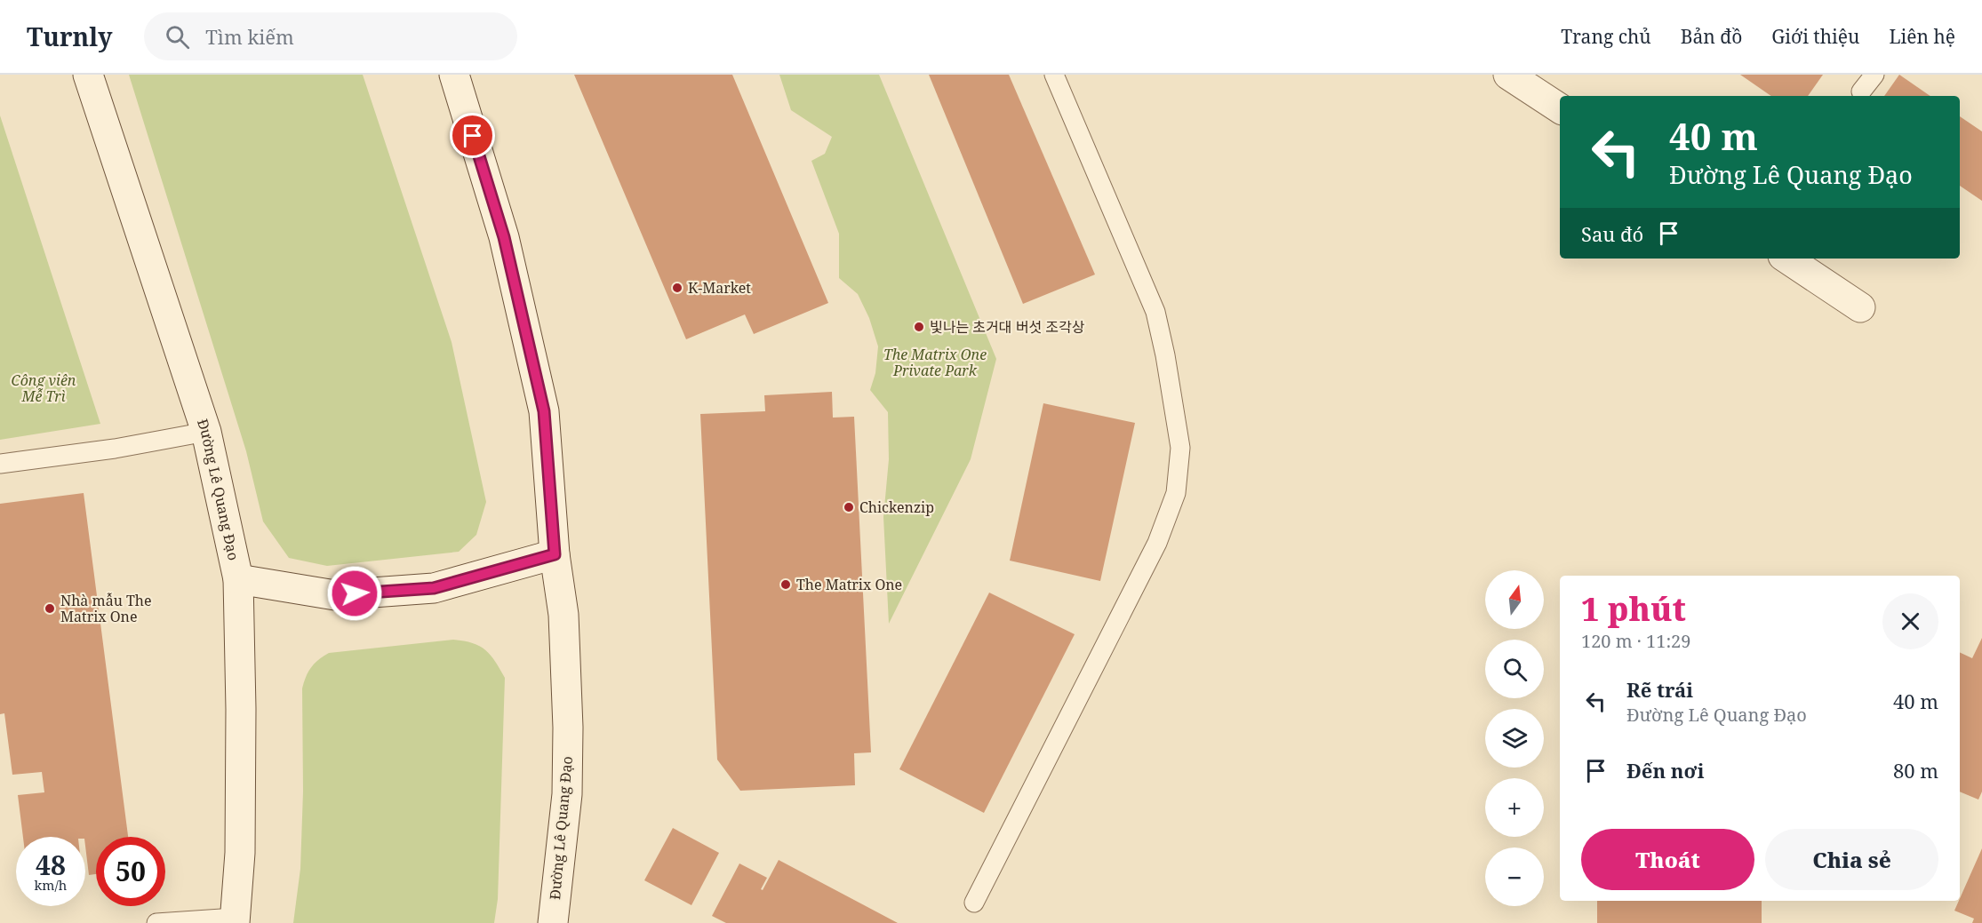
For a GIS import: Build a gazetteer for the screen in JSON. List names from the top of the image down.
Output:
{
  "streets": {
    "main road": ["Đường Lê Quang Đạo"]
  },
  "parks": ["The Matrix One Private Park", "Công viên Mễ Trì"],
  "places": [
    "K-Market",
    "빛나는 초거대 버섯 조각상",
    "Chickenzip",
    "The Matrix One",
    "Nhà mẫu The Matrix One"
  ],
  "north": "top",
  "page": {
    "header": "Turnly",
    "search": "Tìm kiếm",
    "nav": [
      "Trang chủ",
      "Bản đồ",
      "Giới thiệu",
      "Liên hệ"
    ],
    "turn": ["40 m", "Đường Lê Quang Đạo"],
    "then": "Sau đó",
    "map_buttons": ["+", "−"],
    "heading": ["1 phút", "120 m · 11:29"],
    "list": [
      {
        "name": "Rẽ trái",
        "note": "Đường Lê Quang Đạo",
        "value": "40 m"
      },
      {
        "name": "Đến nơi",
        "value": "80 m"
      }
    ],
    "buttons": ["Thoát", "Chia sẻ"],
    "speed": "48 km/h",
    "limit": "50"
  }
}
